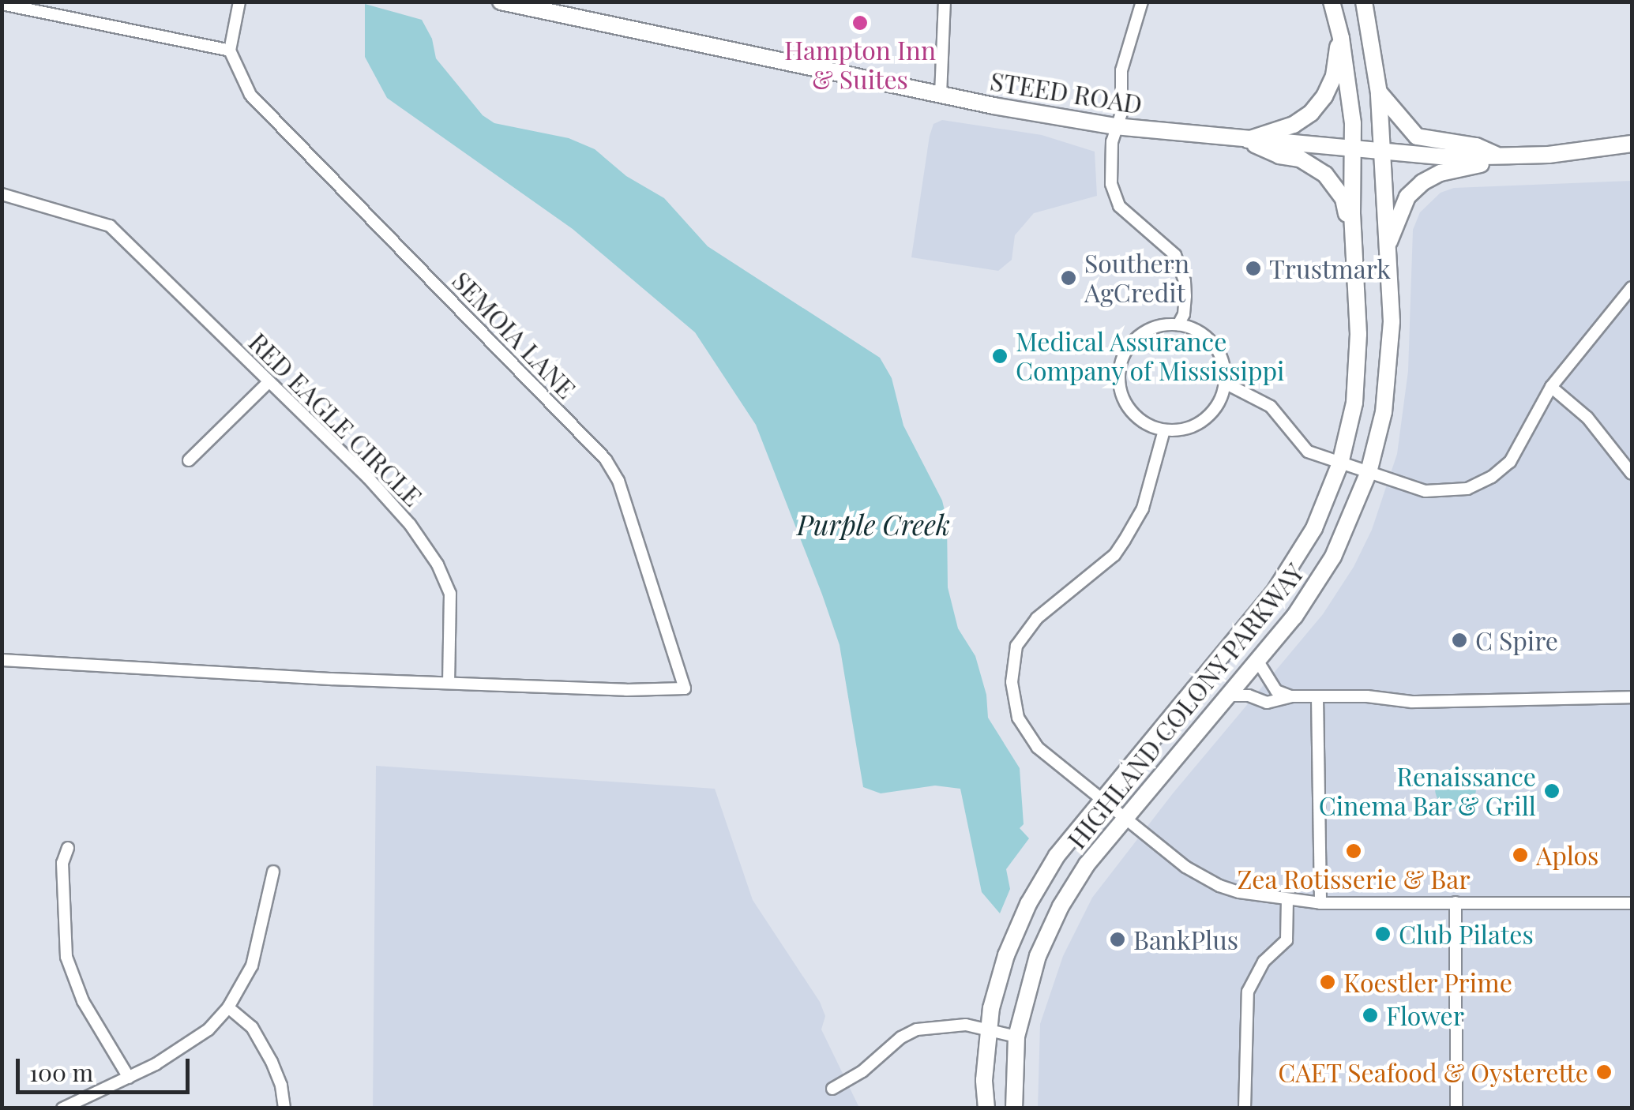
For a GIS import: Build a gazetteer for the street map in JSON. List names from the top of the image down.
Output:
{
  "streets": {
    "street": [
      "STEED ROAD",
      "SEMOIA LANE",
      "RED EAGLE CIRCLE",
      "HIGHLAND COLONY PARKWAY"
    ]
  },
  "crossings": [
    ["STEED ROAD", "HIGHLAND COLONY PARKWAY"],
    ["SEMOIA LANE", "RED EAGLE CIRCLE"]
  ],
  "water": ["Purple Creek"],
  "places": [
    "Hampton Inn & Suites",
    "Trustmark",
    "Southern AgCredit",
    "Medical Assurance Company of Mississippi",
    "C Spire",
    "Renaissance Cinema Bar & Grill",
    "Zea Rotisserie & Bar",
    "Aplos",
    "Club Pilates",
    "BankPlus",
    "Koestler Prime",
    "Flower",
    "CAET Seafood & Oysterette"
  ],
  "scale_bar": "100 m"
}
